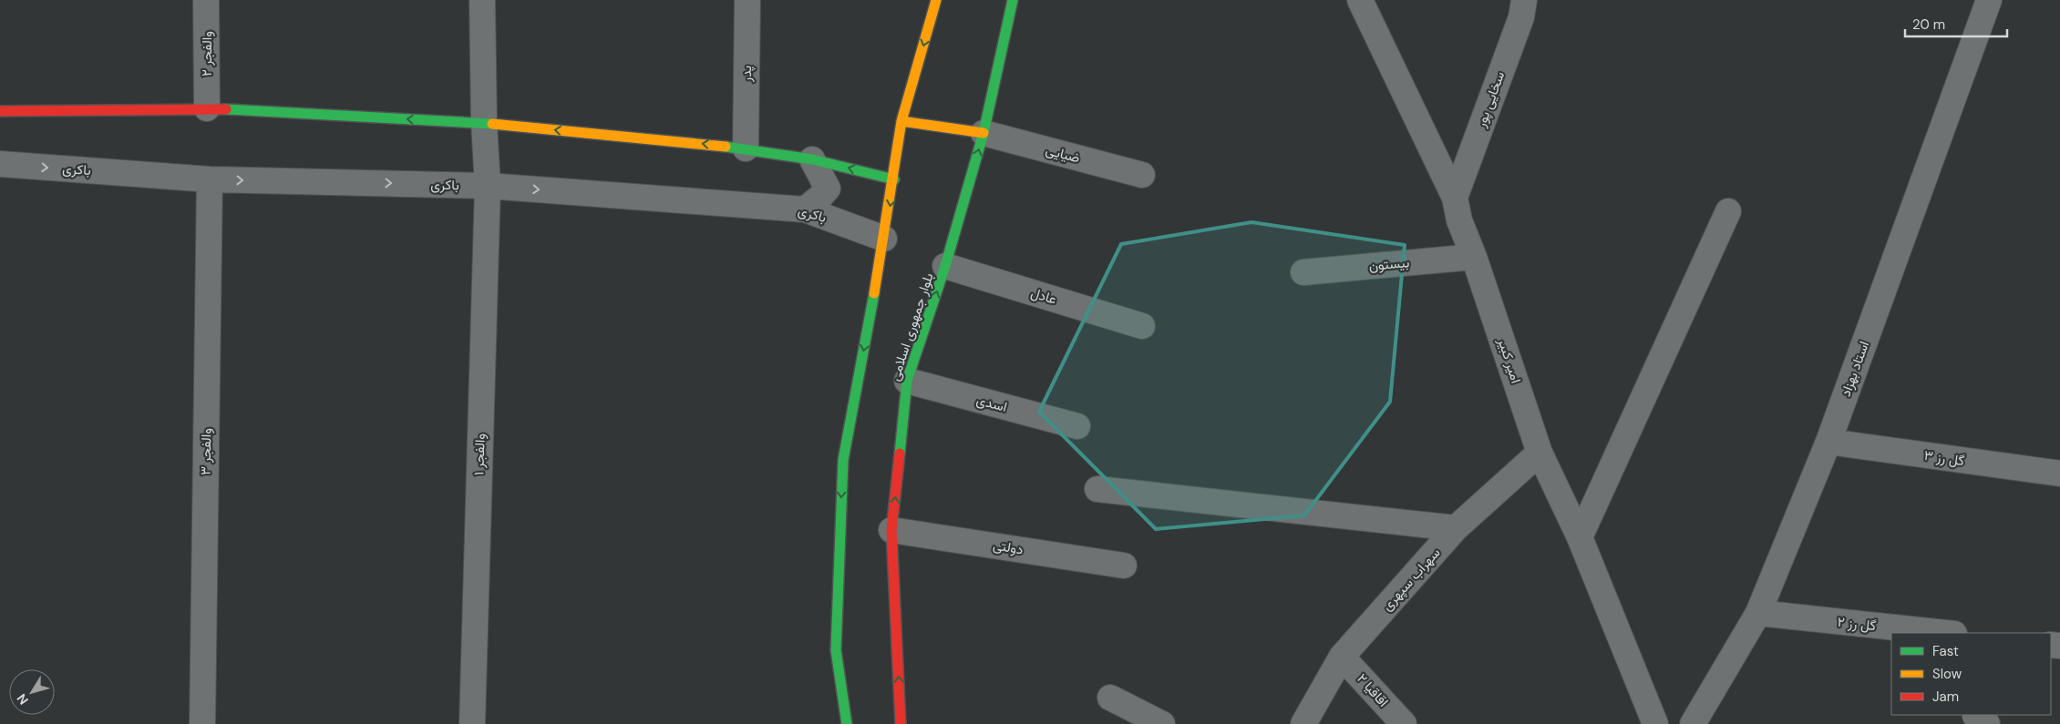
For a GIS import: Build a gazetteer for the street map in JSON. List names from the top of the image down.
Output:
{
  "streets": {
    "main road": ["بلوار جمهوری اسلامی"],
    "street": [
      "والفجر ۲",
      "پدر",
      "سخایی پور",
      "ضیایی",
      "باکری",
      "بیستون",
      "عادل",
      "امیر کبیر",
      "استاد بهزاد",
      "اسدی",
      "والفجر ۳",
      "والفجر ۱",
      "گل رز ۳",
      "دولتی",
      "سهراب سپهری",
      "گل رز ۲",
      "اقاقیا ۲"
    ]
  },
  "crossings": [
    ["سخایی پور", "امیر کبیر"],
    ["ضیایی", "بلوار جمهوری اسلامی"],
    ["باکری", "والفجر ۳"],
    ["باکری", "والفجر ۱"],
    ["بیستون", "امیر کبیر"],
    ["عادل", "بلوار جمهوری اسلامی"],
    ["بلوار جمهوری اسلامی", "اسدی"],
    ["بلوار جمهوری اسلامی", "دولتی"],
    ["امیر کبیر", "سهراب سپهری"],
    ["استاد بهزاد", "گل رز ۳"],
    ["استاد بهزاد", "گل رز ۲"],
    ["سهراب سپهری", "اقاقیا ۲"]
  ],
  "one_way": ["باکری"],
  "legend": ["Fast", "Slow", "Jam"],
  "scale_bar": "20 m",
  "north": "bottom left"
}
